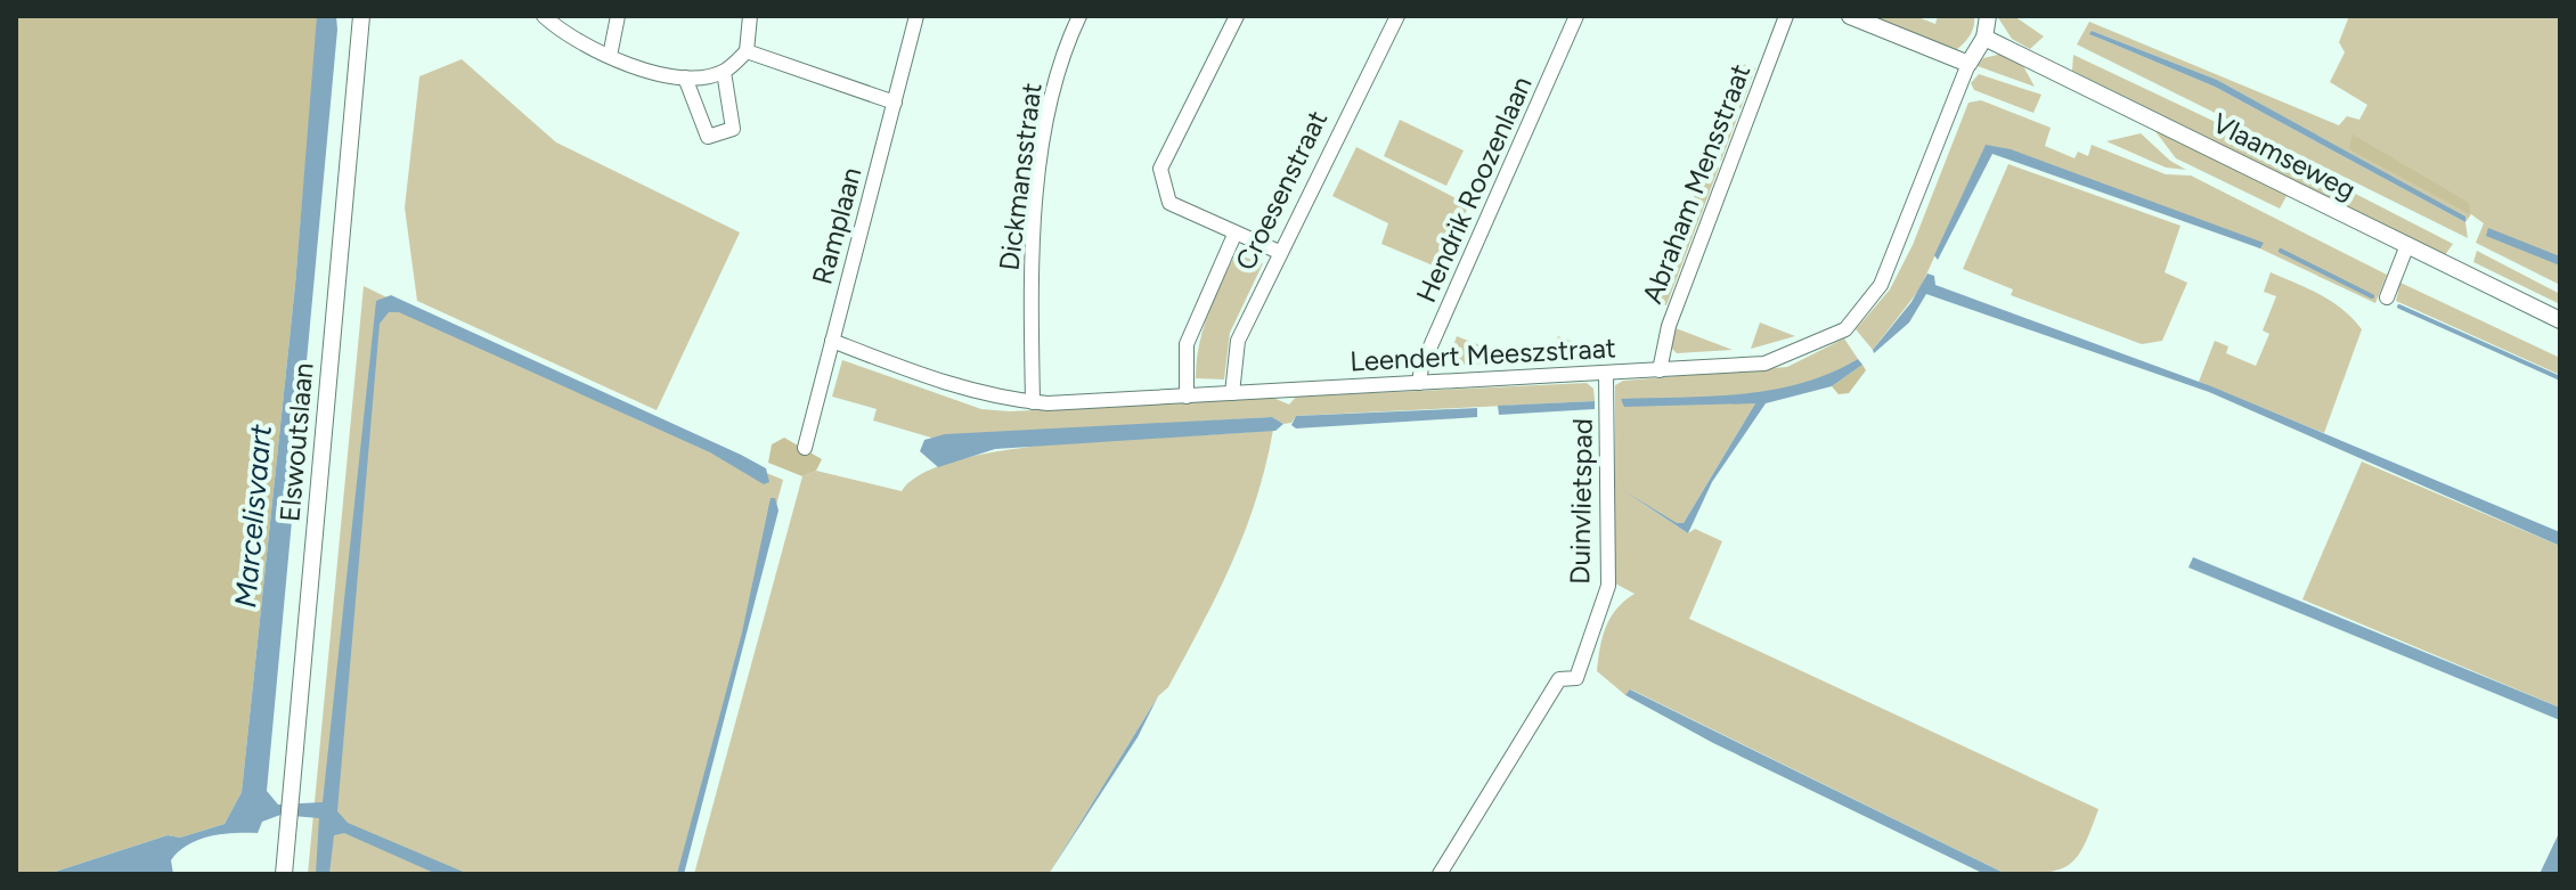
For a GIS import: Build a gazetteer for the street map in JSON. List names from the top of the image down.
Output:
{
  "streets": {
    "street": [
      "Vlaamseweg",
      "Dickmansstraat",
      "Abraham Mensstraat",
      "Hendrik Roozenlaan",
      "Croesenstraat",
      "Ramplaan",
      "Leendert Meeszstraat",
      "Elswoutslaan",
      "Duinvlietspad"
    ]
  },
  "crossings": [
    ["Dickmansstraat", "Leendert Meeszstraat"],
    ["Abraham Mensstraat", "Leendert Meeszstraat"],
    ["Hendrik Roozenlaan", "Leendert Meeszstraat"],
    ["Croesenstraat", "Leendert Meeszstraat"],
    ["Ramplaan", "Leendert Meeszstraat"],
    ["Leendert Meeszstraat", "Duinvlietspad"]
  ],
  "water": ["Marcelisvaart"]
}
